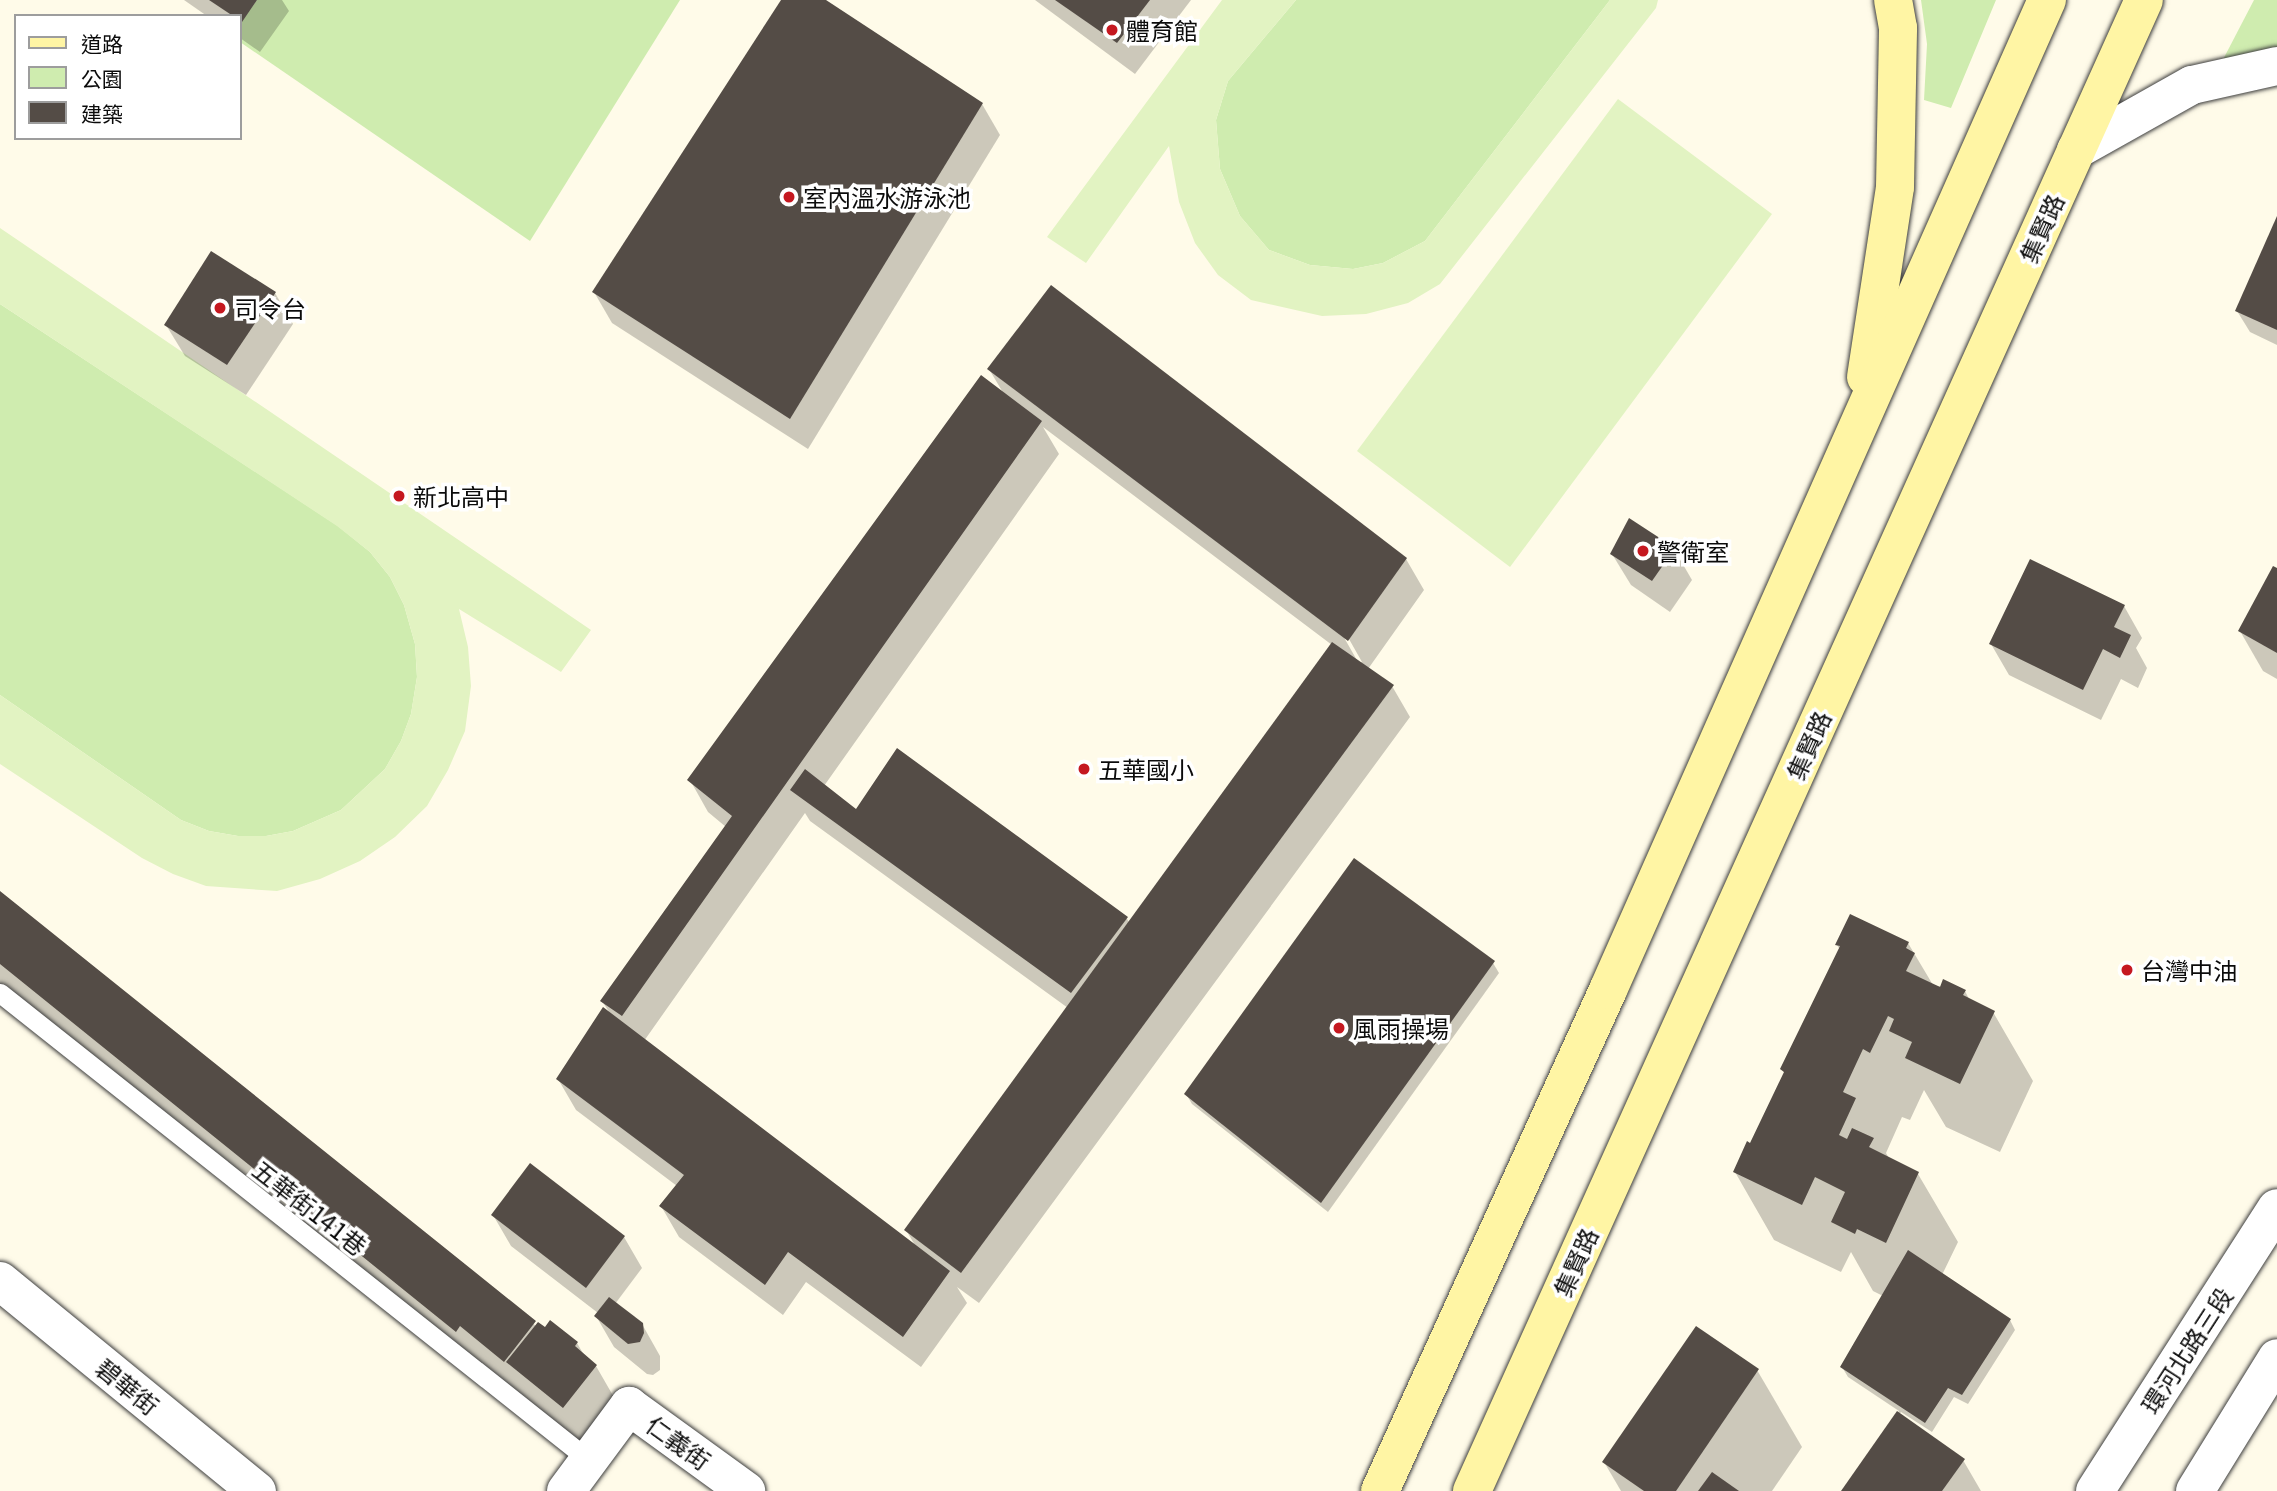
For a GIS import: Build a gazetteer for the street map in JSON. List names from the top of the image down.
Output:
{
  "streets": {
    "main road": ["集賢路"],
    "street": ["環河北路三段", "碧華街", "仁義街"],
    "lane": ["五華街141巷"]
  },
  "crossings": [
    ["五華街141巷", "仁義街"]
  ],
  "places": [
    "體育館",
    "室內溫水游泳池",
    "司令台",
    "新北高中",
    "警衛室",
    "五華國小",
    "台灣中油",
    "風雨操場"
  ],
  "legend": ["道路", "公園", "建築"]
}
